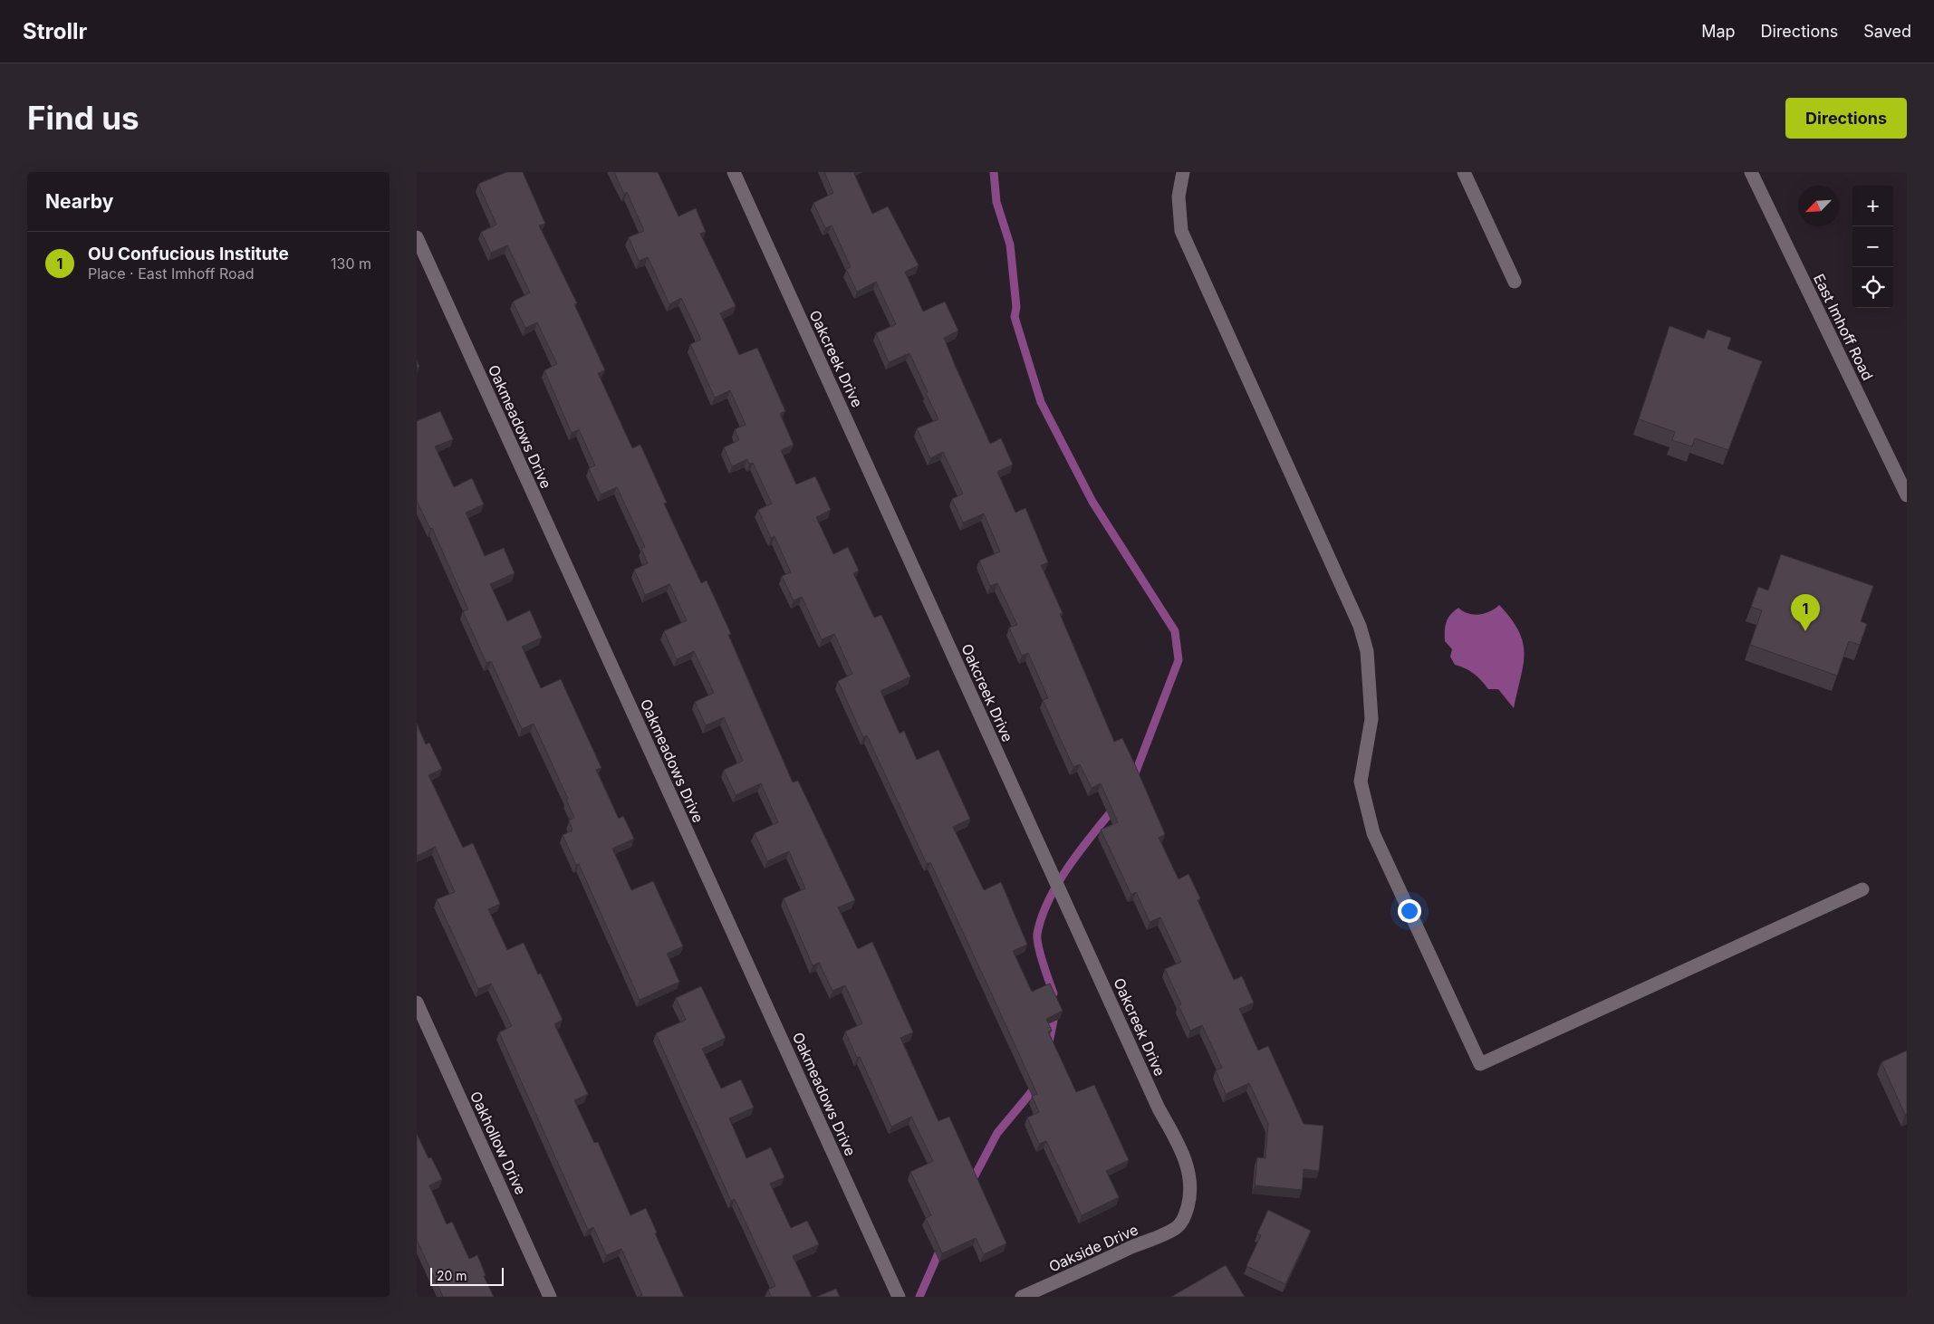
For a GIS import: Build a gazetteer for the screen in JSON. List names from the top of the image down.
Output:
{
  "streets": {
    "street": [
      "East Imhoff Road",
      "Oakcreek Drive",
      "Oakmeadows Drive",
      "Oakhollow Drive",
      "Oakside Drive"
    ]
  },
  "crossings": [
    ["Oakcreek Drive", "Oakside Drive"]
  ],
  "scale_bar": "20 m",
  "north": "bottom left",
  "page": {
    "header": "Strollr",
    "nav": ["Map", "Directions", "Saved"],
    "buttons": "Directions",
    "title": "Find us",
    "heading": "Nearby",
    "map_buttons": ["+", "−"],
    "list": [
      {
        "mark": "1",
        "name": "OU Confucious Institute",
        "note": "Place · East Imhoff Road",
        "value": "130 m"
      }
    ],
    "pins": "1",
    "scale": "20 m"
  }
}
